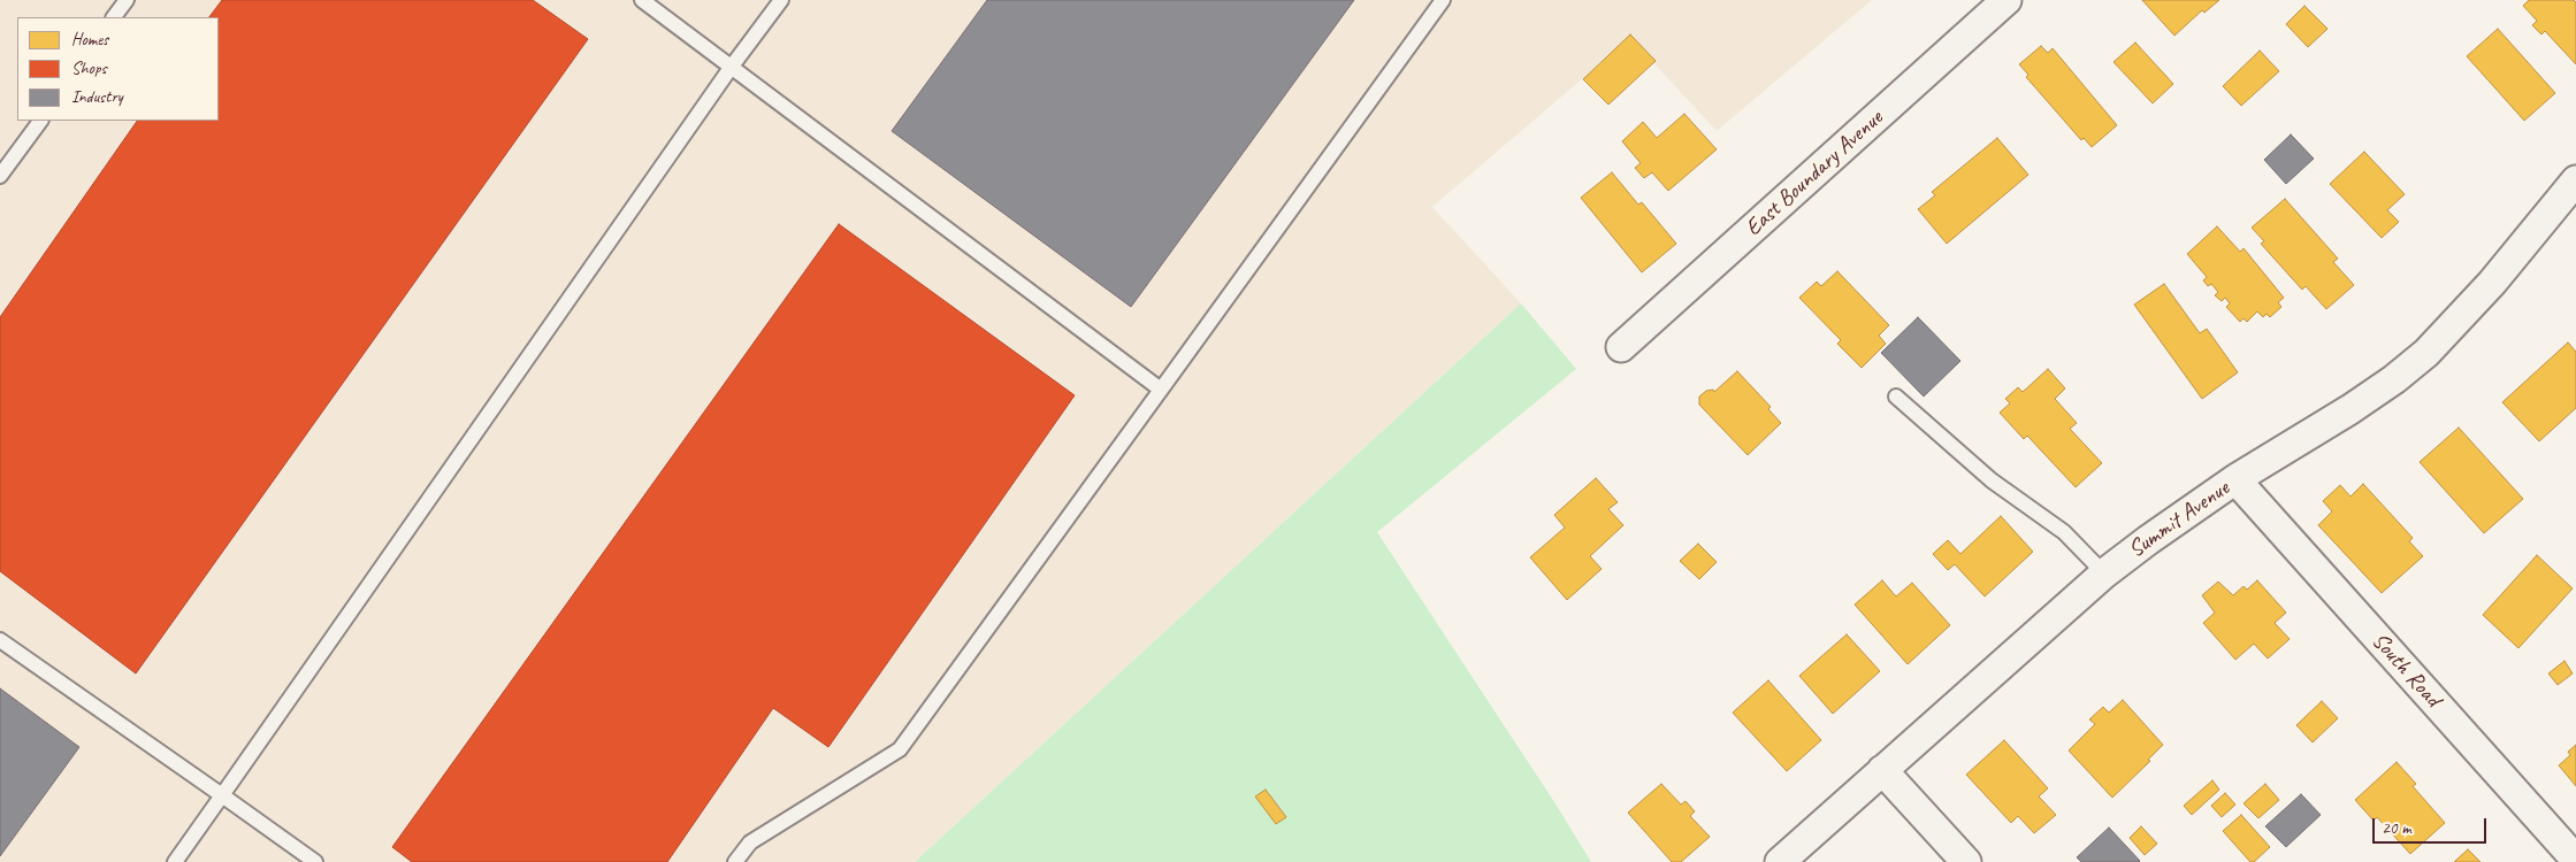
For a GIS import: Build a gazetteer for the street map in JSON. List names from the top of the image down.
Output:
{
  "streets": {
    "street": ["East Boundary Avenue", "Summit Avenue", "South Road"]
  },
  "crossings": [
    ["Summit Avenue", "South Road"]
  ],
  "legend": ["Homes", "Shops", "Industry"],
  "scale_bar": "20 m"
}
